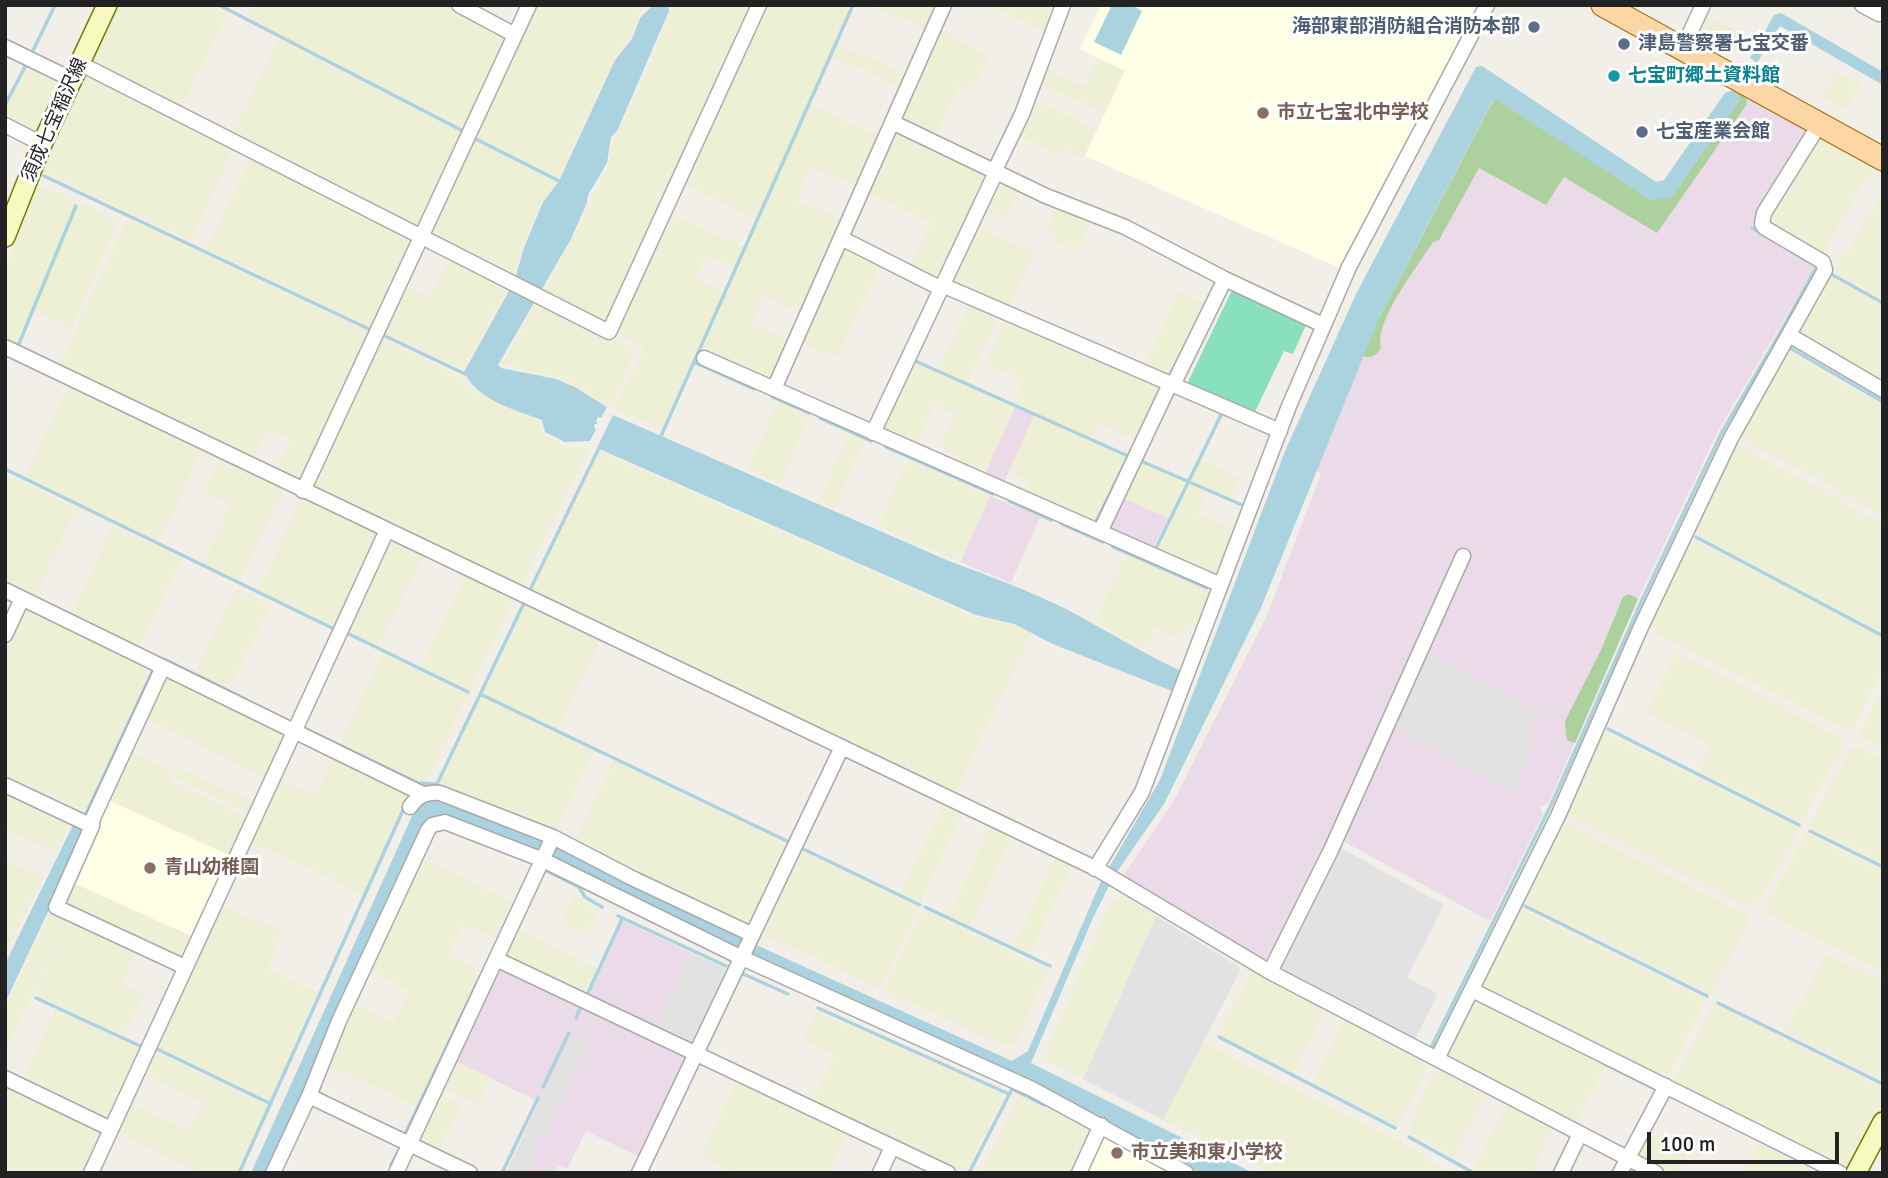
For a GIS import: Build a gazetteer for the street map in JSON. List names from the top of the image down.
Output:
{
  "streets": {
    "main road": ["須成七宝稲沢線"]
  },
  "places": [
    "海部東部消防組合消防本部",
    "津島警察署七宝交番",
    "七宝町郷土資料館",
    "市立七宝北中学校",
    "七宝産業会館",
    "青山幼稚園",
    "市立美和東小学校"
  ],
  "scale_bar": "100 m"
}
